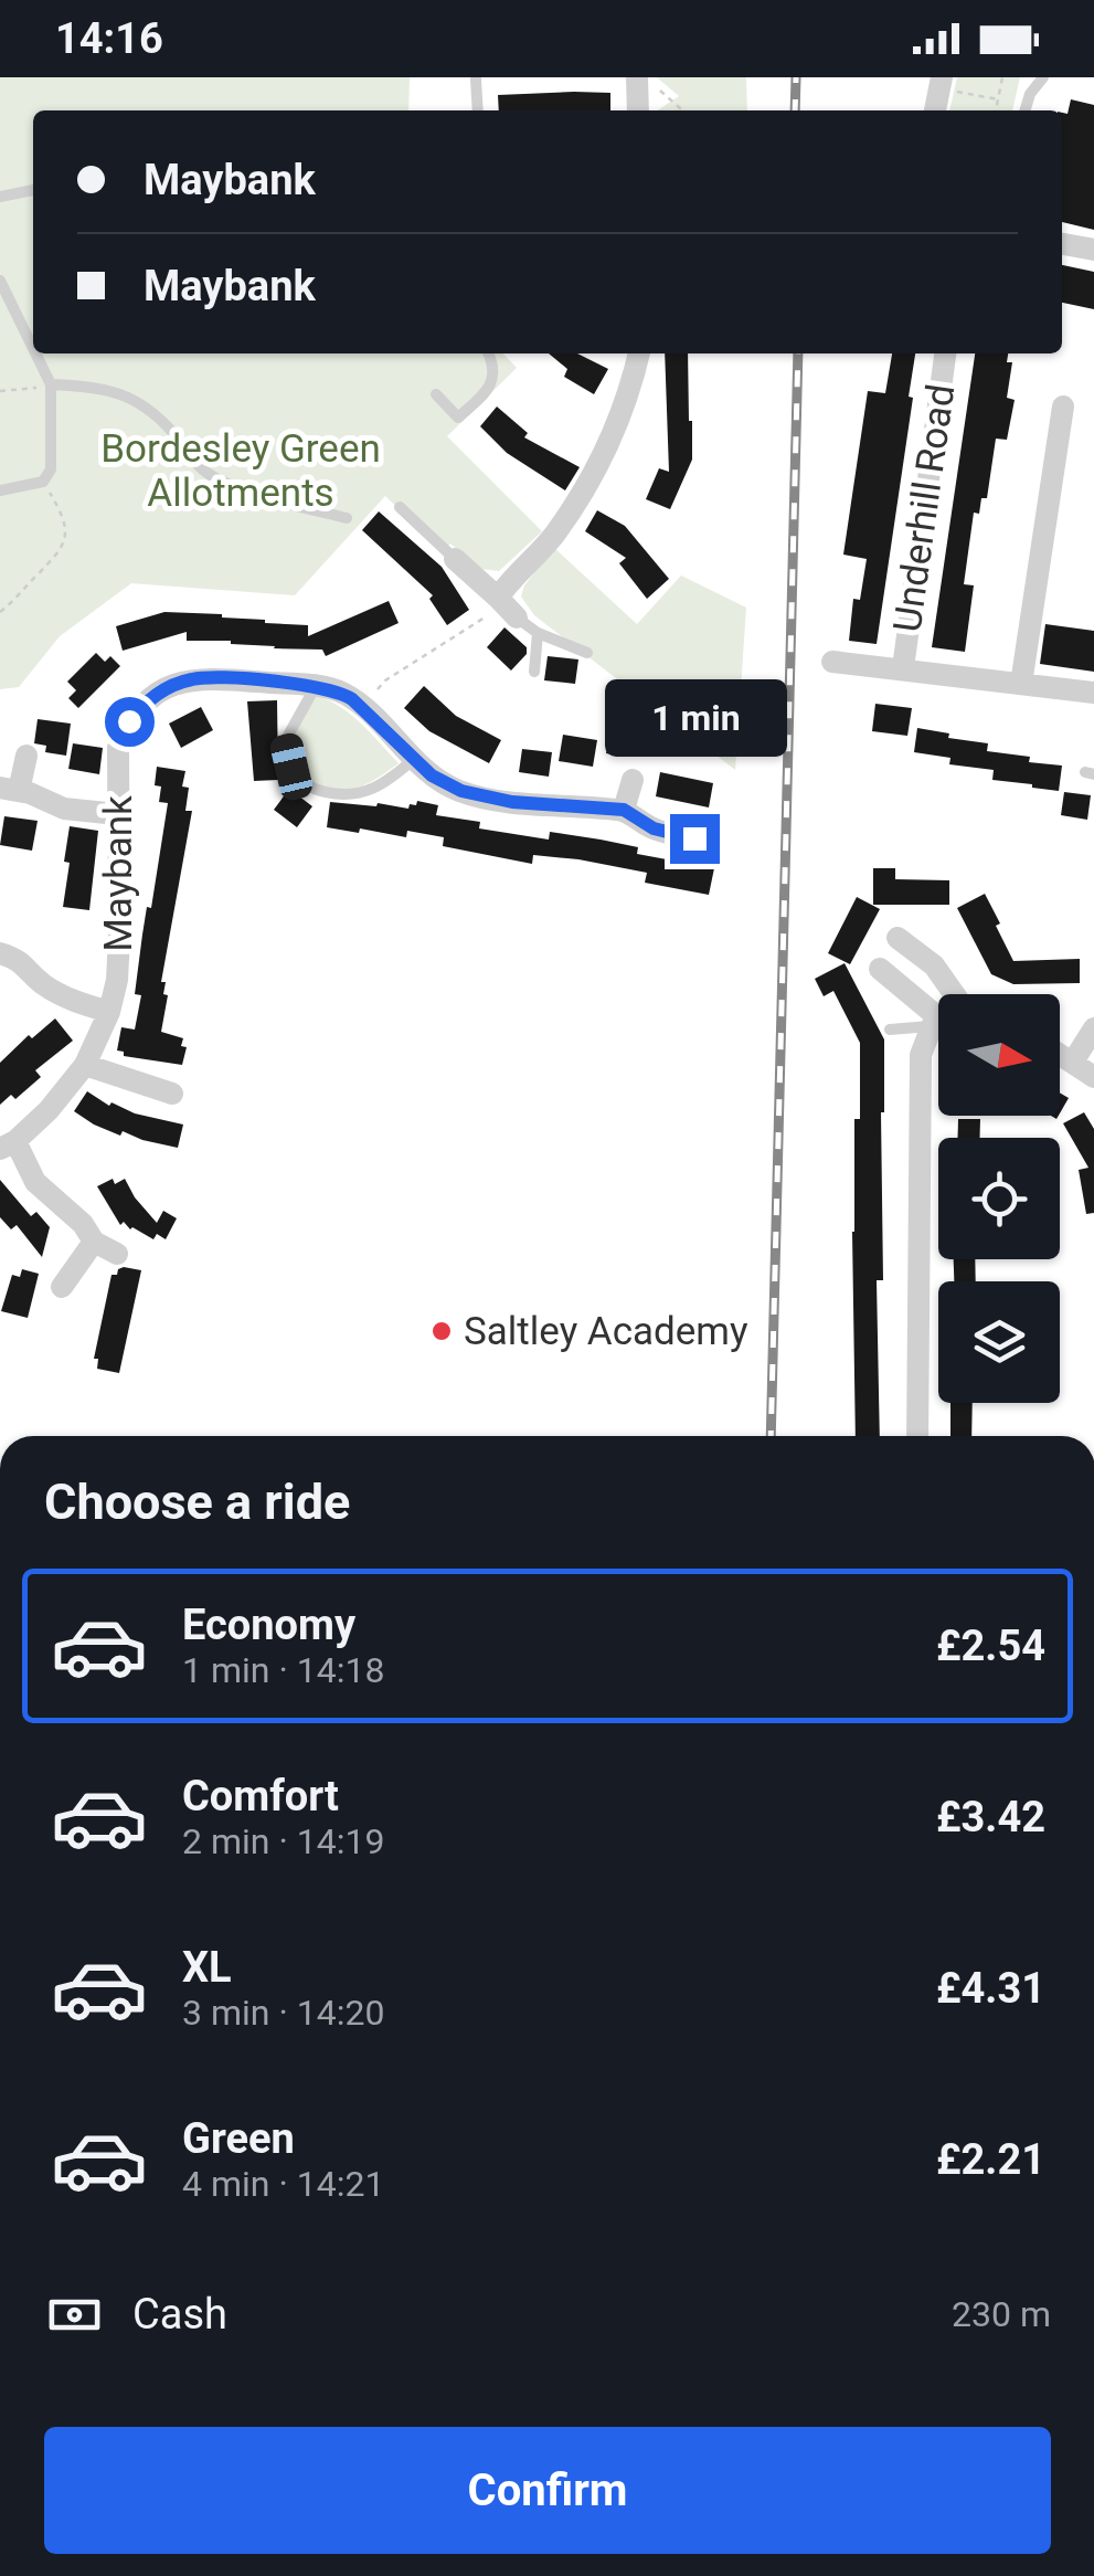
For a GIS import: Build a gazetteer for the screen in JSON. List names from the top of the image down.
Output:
{
  "streets": {
    "street": ["Underhill Road", "Maybank"]
  },
  "parks": ["Bordesley Green Allotments"],
  "places": ["Saltley Academy"],
  "north": "right",
  "page": {
    "status": "14:16",
    "banner": ["Maybank", "Maybank"],
    "bubble": "1 min",
    "heading": "Choose a ride",
    "list": [
      {
        "name": "Economy",
        "note": "1 min · 14:18",
        "value": "£2.54"
      },
      {
        "name": "Comfort",
        "note": "2 min · 14:19",
        "value": "£3.42"
      },
      {
        "name": "XL",
        "note": "3 min · 14:20",
        "value": "£4.31"
      },
      {
        "name": "Green",
        "note": "4 min · 14:21",
        "value": "£2.21"
      }
    ],
    "pay": ["Cash", "230 m"],
    "buttons": "Confirm"
  }
}
